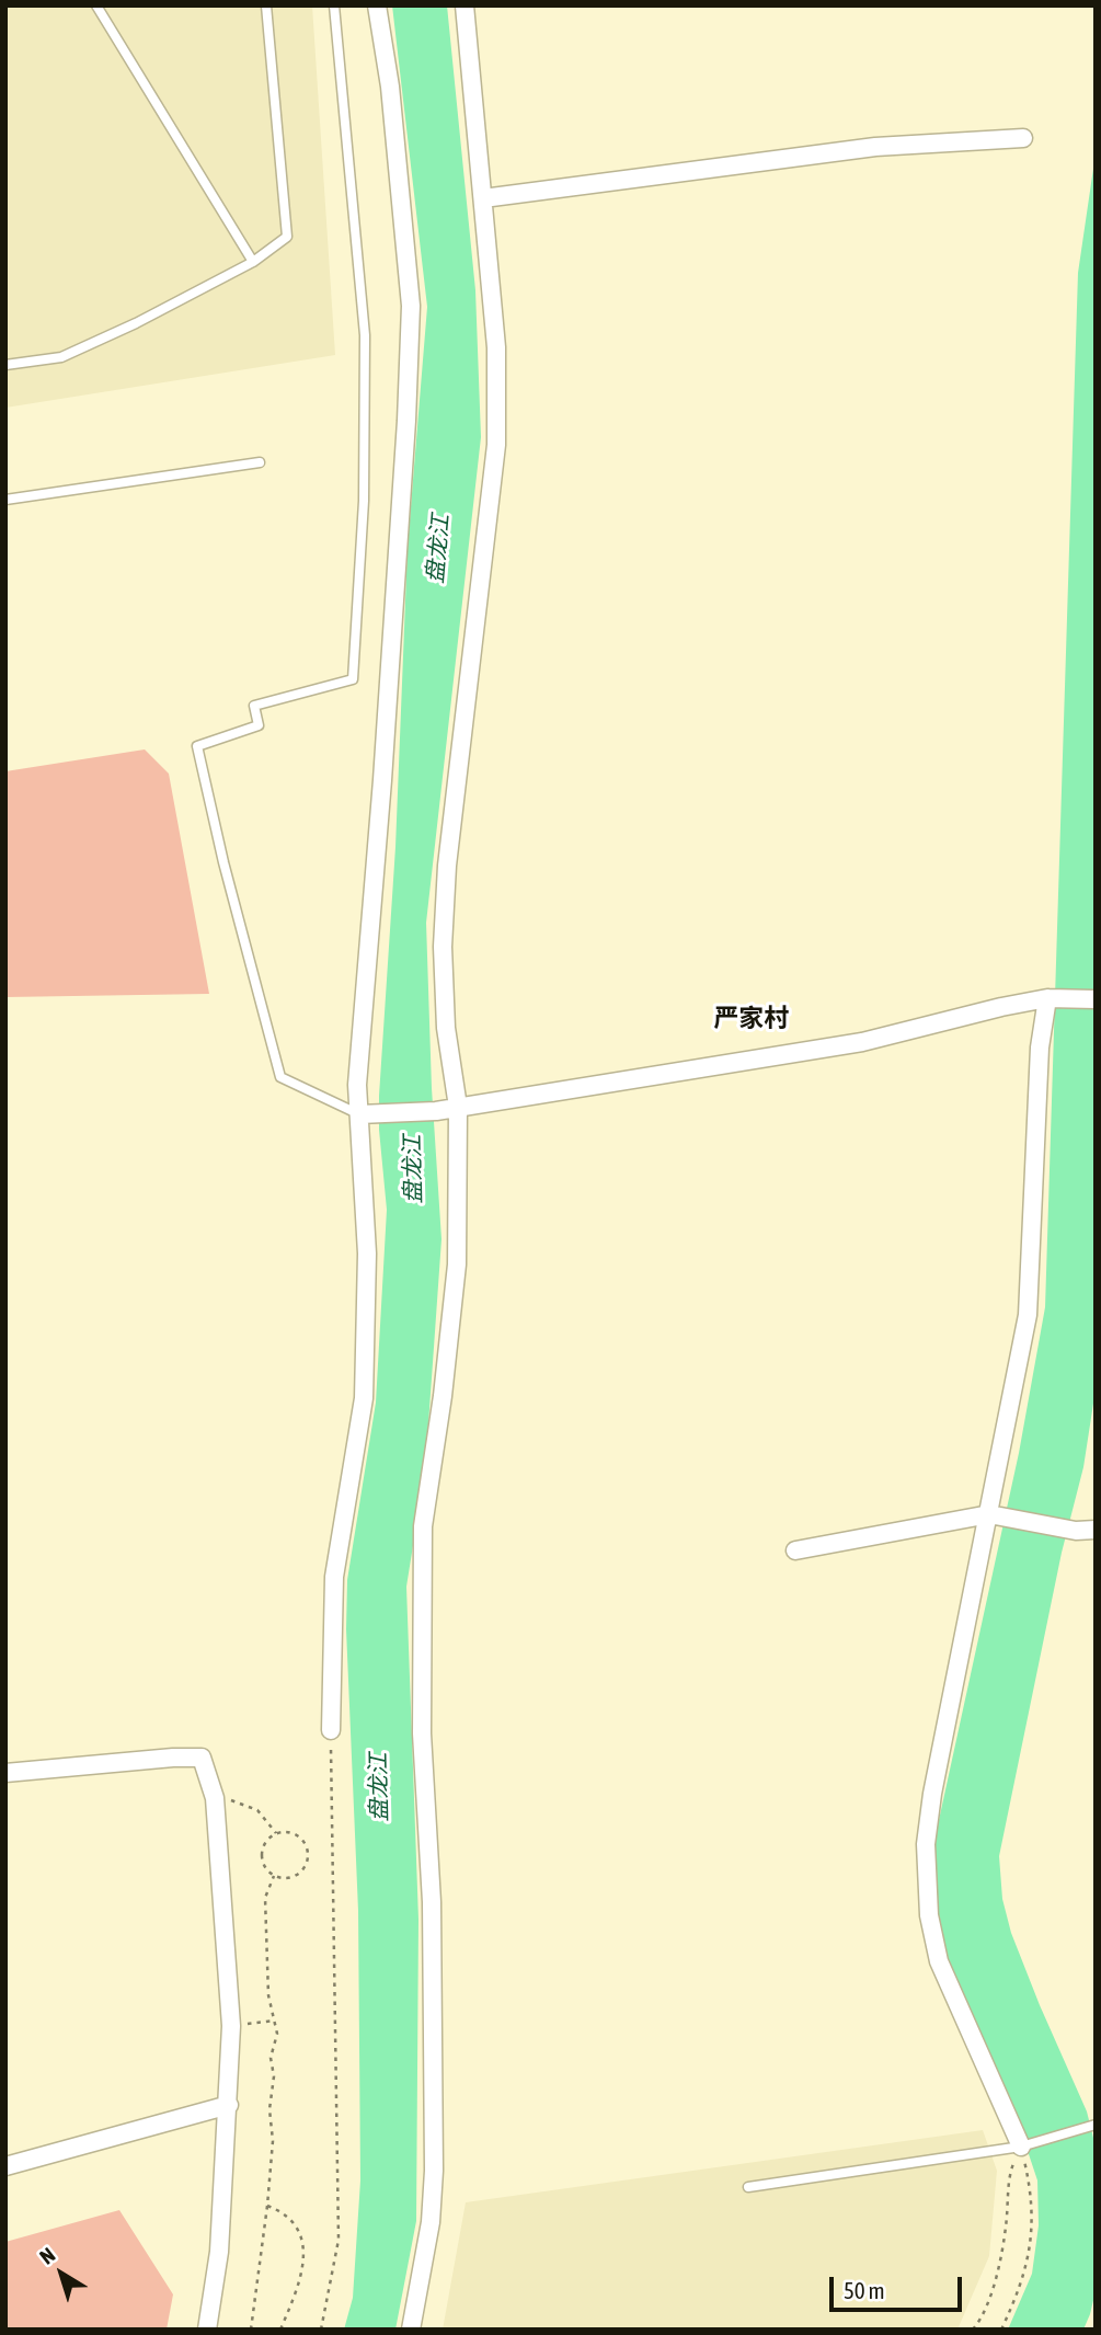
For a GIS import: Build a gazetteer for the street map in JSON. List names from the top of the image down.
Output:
{
  "districts": ["严家村"],
  "water": ["盘龙江"],
  "scale_bar": "50 m",
  "north": "top left"
}
